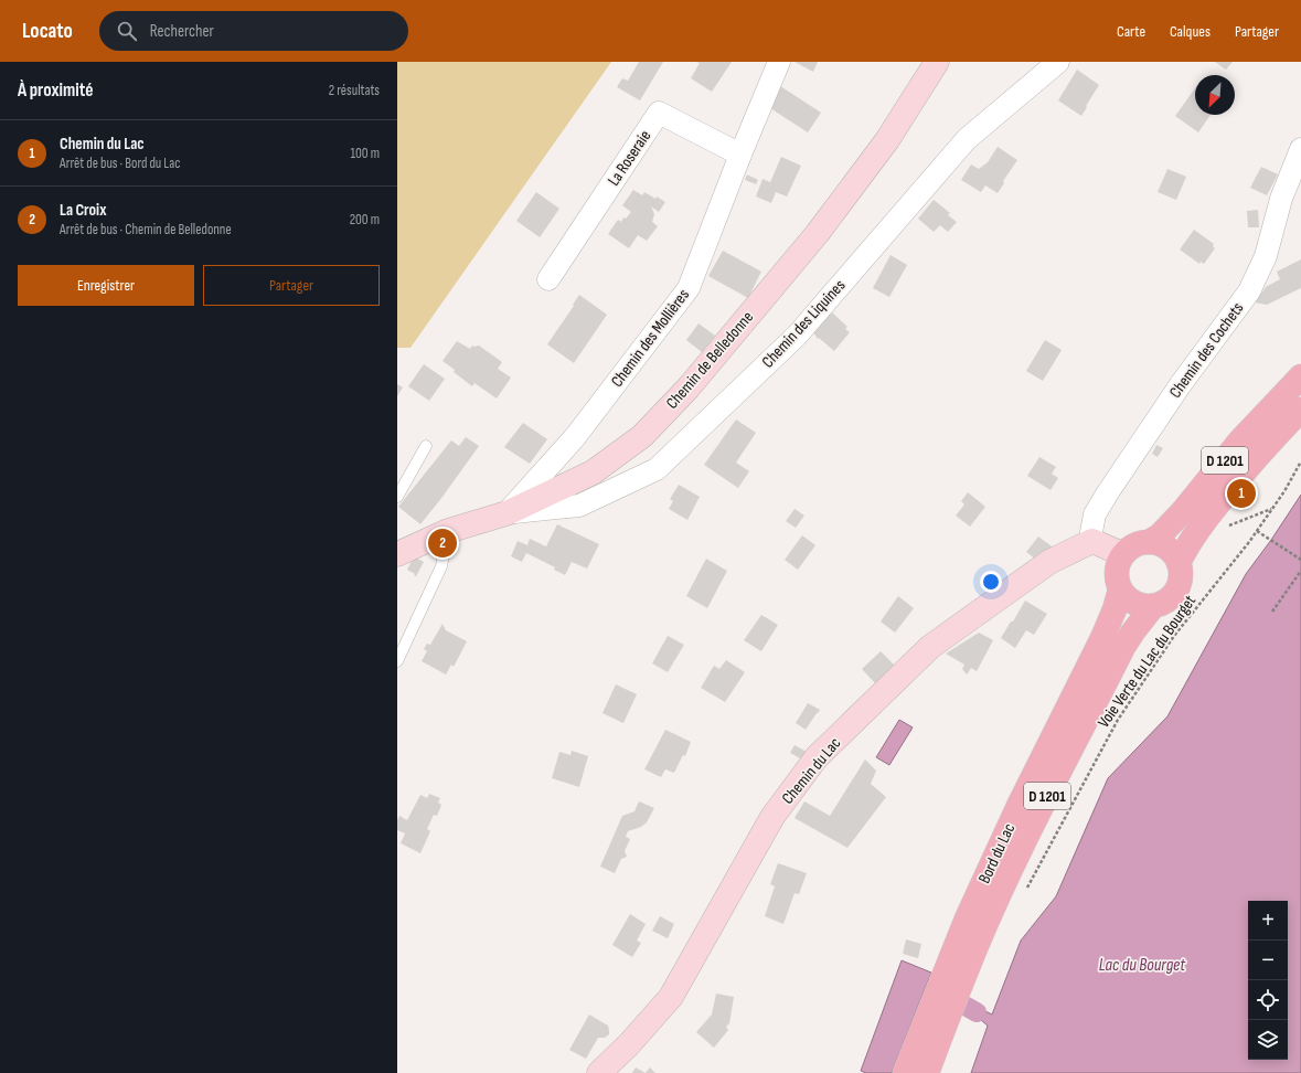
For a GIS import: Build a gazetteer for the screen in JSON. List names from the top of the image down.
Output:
{
  "streets": {
    "main road": ["D 1201", "Bord du Lac"],
    "street": [
      "La Roseraie",
      "Chemin des Liquines",
      "Chemin des Mollières",
      "Chemin des Cochets",
      "Chemin de Belledonne",
      "Chemin du Lac"
    ],
    "path": ["Voie Verte du Lac du Bourget"]
  },
  "crossings": [
    ["La Roseraie", "Chemin des Mollières"],
    ["Chemin des Liquines", "Chemin des Mollières"],
    ["Chemin des Liquines", "Chemin de Belledonne"],
    ["Chemin des Mollières", "Chemin de Belledonne"],
    ["Chemin des Cochets", "Chemin du Lac"],
    ["D 1201", "Bord du Lac"]
  ],
  "water": ["Lac du Bourget"],
  "north": "bottom left",
  "page": {
    "header": "Locato",
    "search": "Rechercher",
    "nav": ["Carte", "Calques", "Partager"],
    "heading": ["À proximité", "2 résultats"],
    "list": [
      {
        "mark": "1",
        "name": "Chemin du Lac",
        "note": "Arrêt de bus · Bord du Lac",
        "value": "100 m"
      },
      {
        "mark": "2",
        "name": "La Croix",
        "note": "Arrêt de bus · Chemin de Belledonne",
        "value": "200 m"
      }
    ],
    "buttons": ["Enregistrer", "Partager"],
    "pins": ["1", "2"],
    "map_buttons": ["+", "−"]
  }
}
